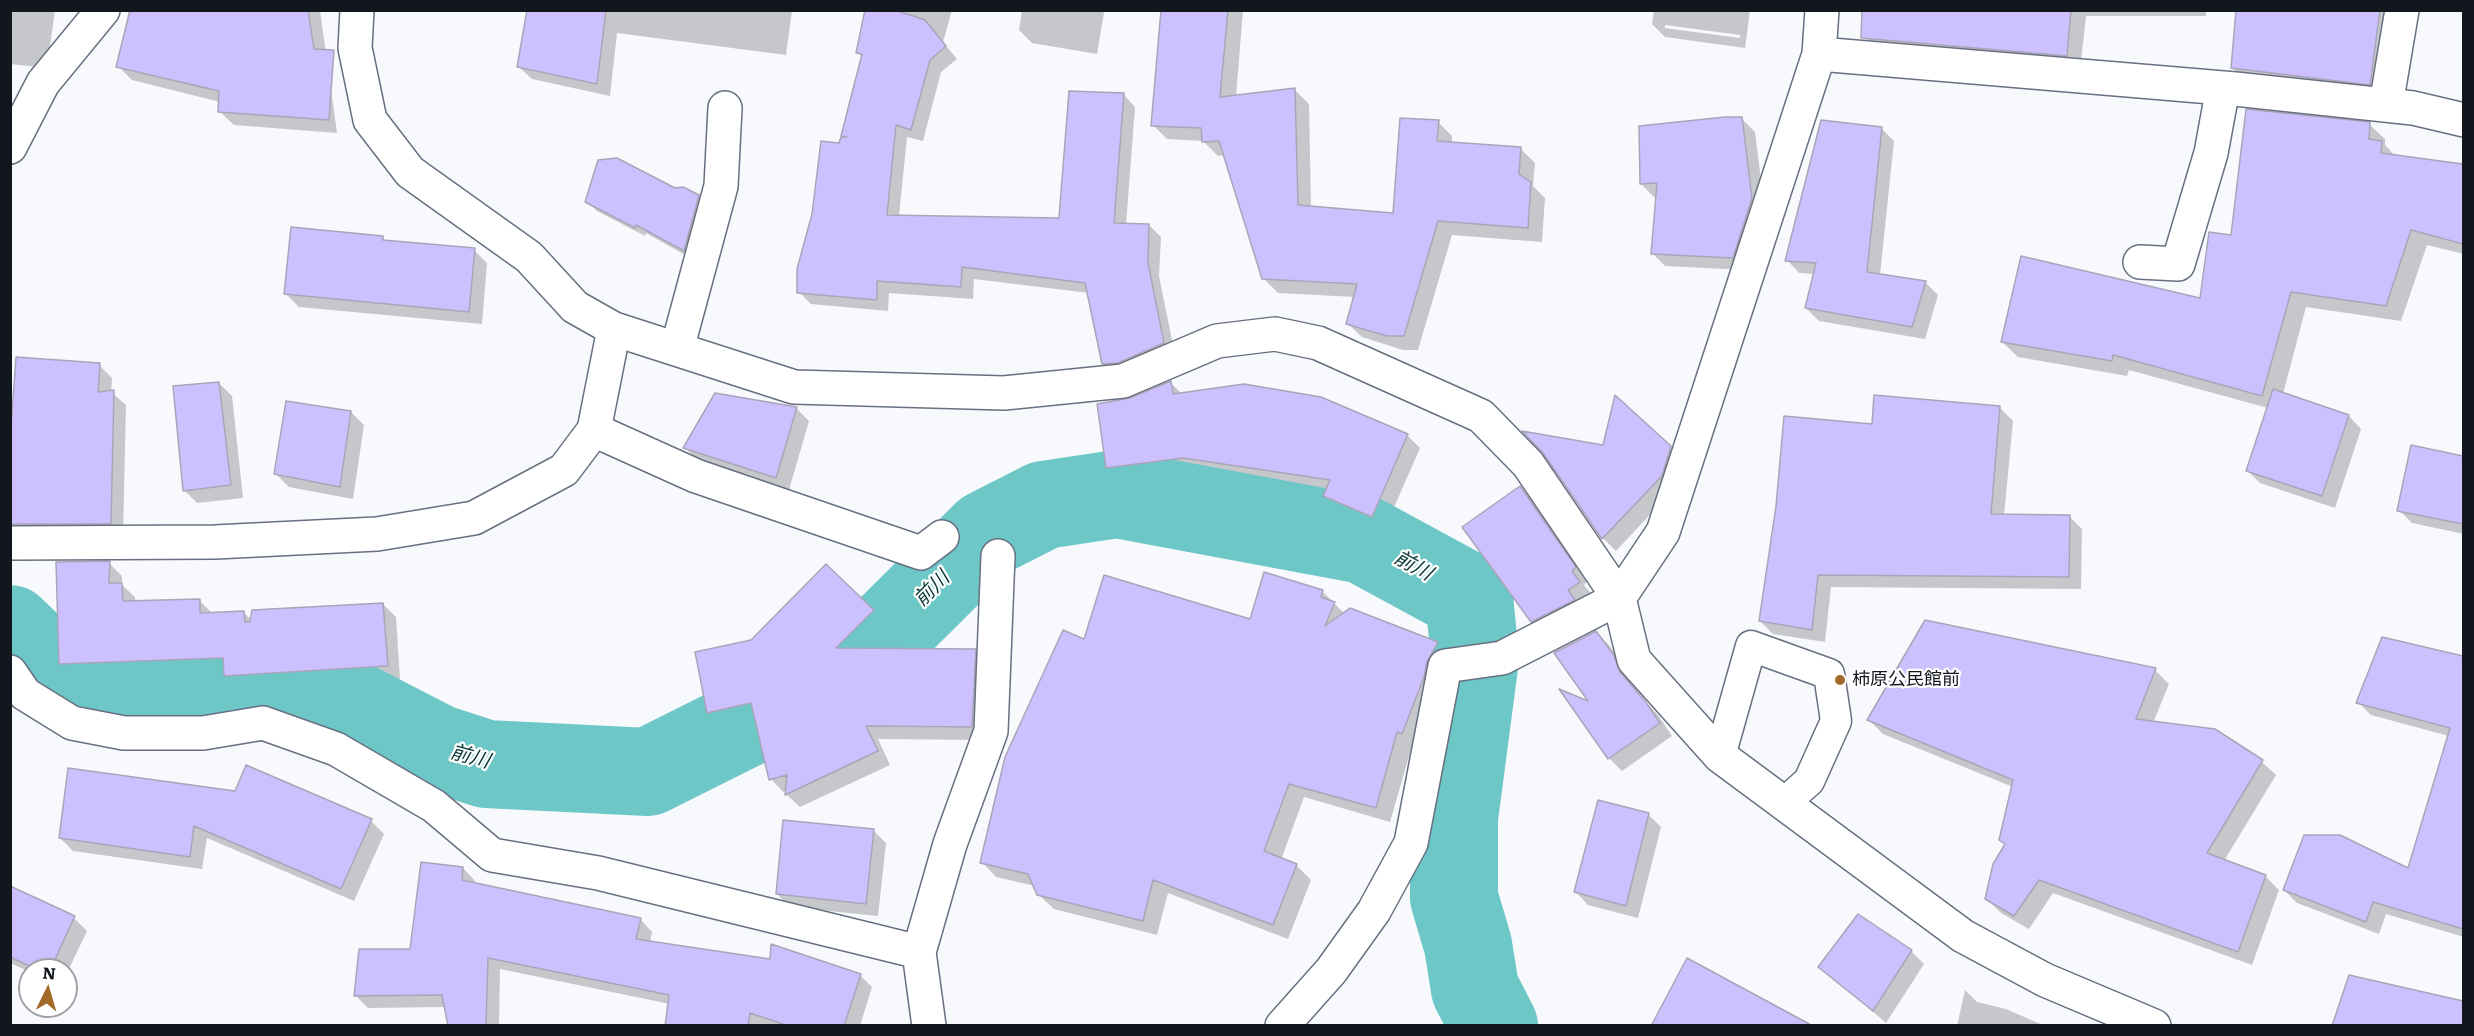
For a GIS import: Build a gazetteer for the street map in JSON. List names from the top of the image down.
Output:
{
  "water": ["前川"],
  "places": ["柿原公民館前"],
  "north": "top"
}
